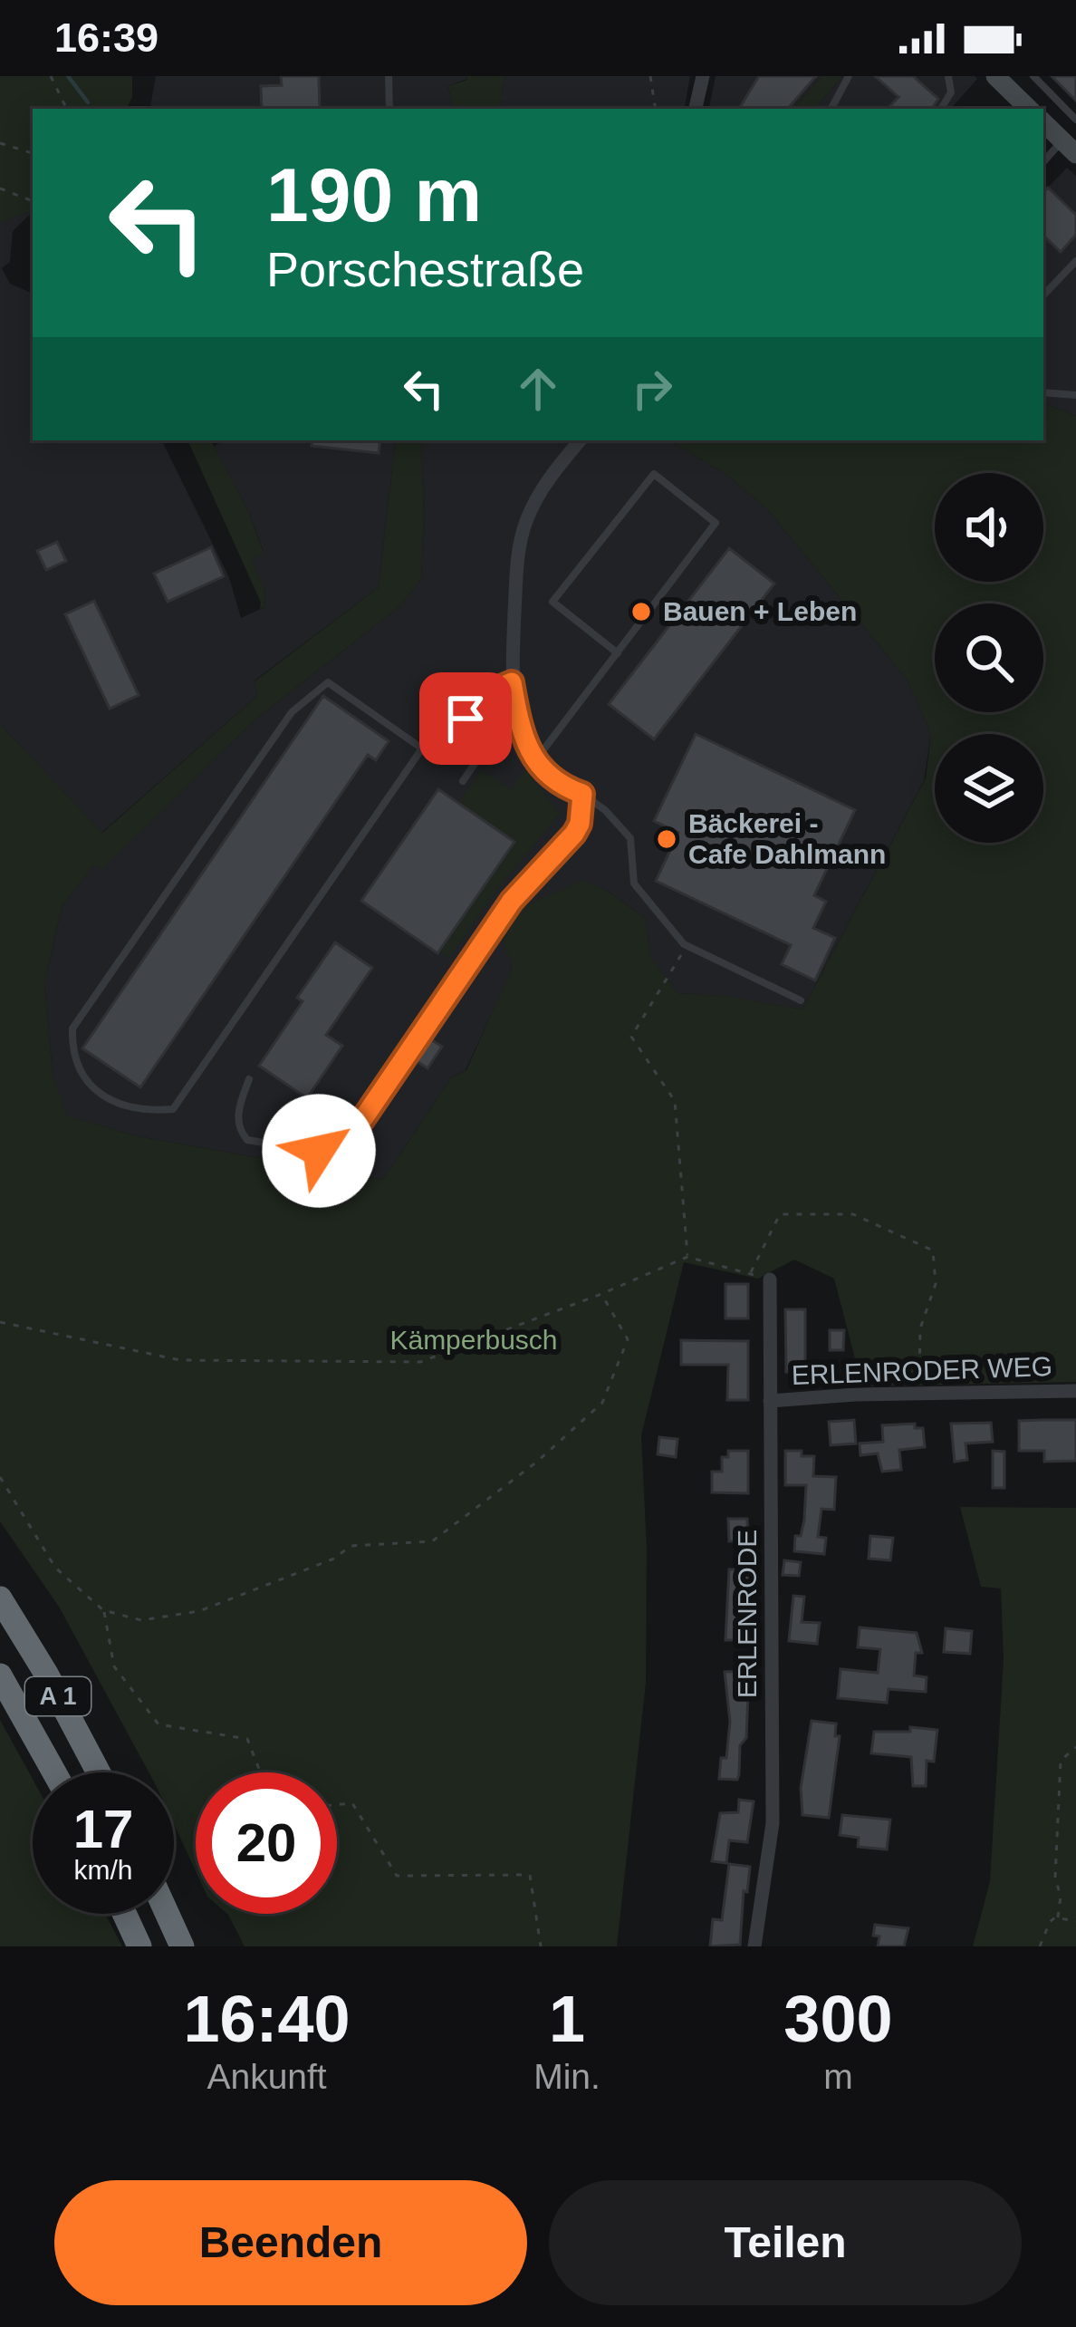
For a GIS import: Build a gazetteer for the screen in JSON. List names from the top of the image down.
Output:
{
  "streets": {
    "highway": ["A 1"],
    "street": ["ERLENRODER WEG", "ERLENRODE"]
  },
  "crossings": [
    ["ERLENRODER WEG", "ERLENRODE"]
  ],
  "parks": ["Kämperbusch"],
  "places": ["Bauen + Leben", "Bäckerei - Cafe Dahlmann"],
  "page": {
    "status": "16:39",
    "turn": ["190 m", "Porschestraße"],
    "speed": "17 km/h",
    "limit": "20",
    "eta": [
      "16:40",
      "Ankunft",
      "1",
      "Min.",
      "300",
      "m"
    ],
    "buttons": ["Beenden", "Teilen"]
  }
}
